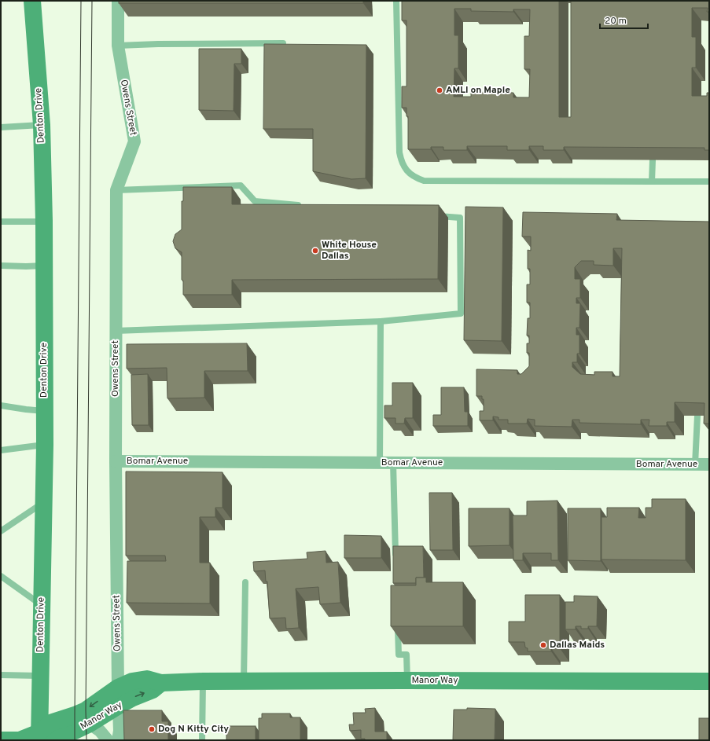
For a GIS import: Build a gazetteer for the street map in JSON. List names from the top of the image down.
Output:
{
  "streets": {
    "street": [
      "Owens Street",
      "Denton Drive",
      "Bomar Avenue",
      "Manor Way"
    ]
  },
  "crossings": [
    ["Owens Street", "Bomar Avenue"],
    ["Owens Street", "Manor Way"],
    ["Denton Drive", "Manor Way"]
  ],
  "places": [
    "AMLI on Maple",
    "White House Dallas",
    "Dallas Maids",
    "Dog N Kitty City"
  ],
  "scale_bar": "20 m"
}
